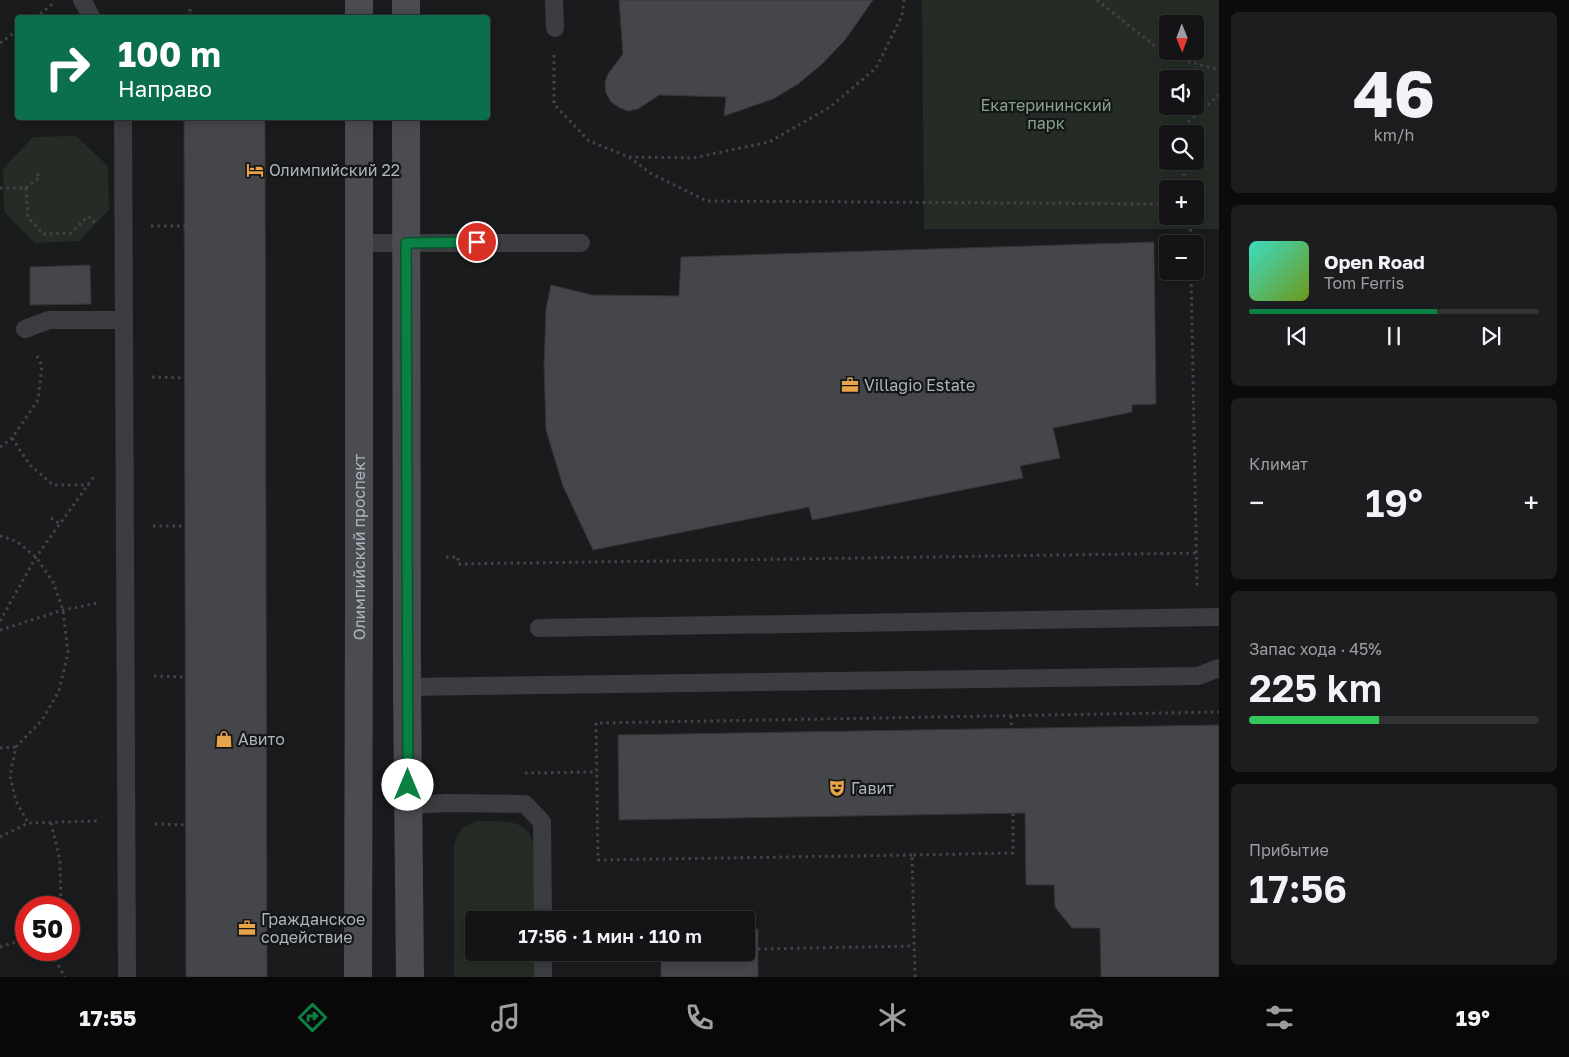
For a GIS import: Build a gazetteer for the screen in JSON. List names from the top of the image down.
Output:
{
  "streets": {
    "main road": ["Олимпийский проспект"]
  },
  "parks": ["Екатерининский парк"],
  "places": {
    "hotel": ["Олимпийский 22"],
    "office": ["Villagio Estate", "Гражданское содействие"],
    "shop": ["Авито"],
    "theatre": ["Гавит"]
  },
  "north": "bottom",
  "page": {
    "tile": [
      ["46", "km/h"],
      "Климат",
      ["Запас хода · 45%", "225 km"],
      ["Прибытие", "17:56"]
    ],
    "map_buttons": ["+", "−"],
    "turn": ["100 m", "Направо"],
    "song": ["Open Road", "Tom Ferris"],
    "heat": ["−", "19°", "+"],
    "limit": "50",
    "trip": "17:56 · 1 мин · 110 m",
    "tabs": ["17:55", "19°"]
  }
}
